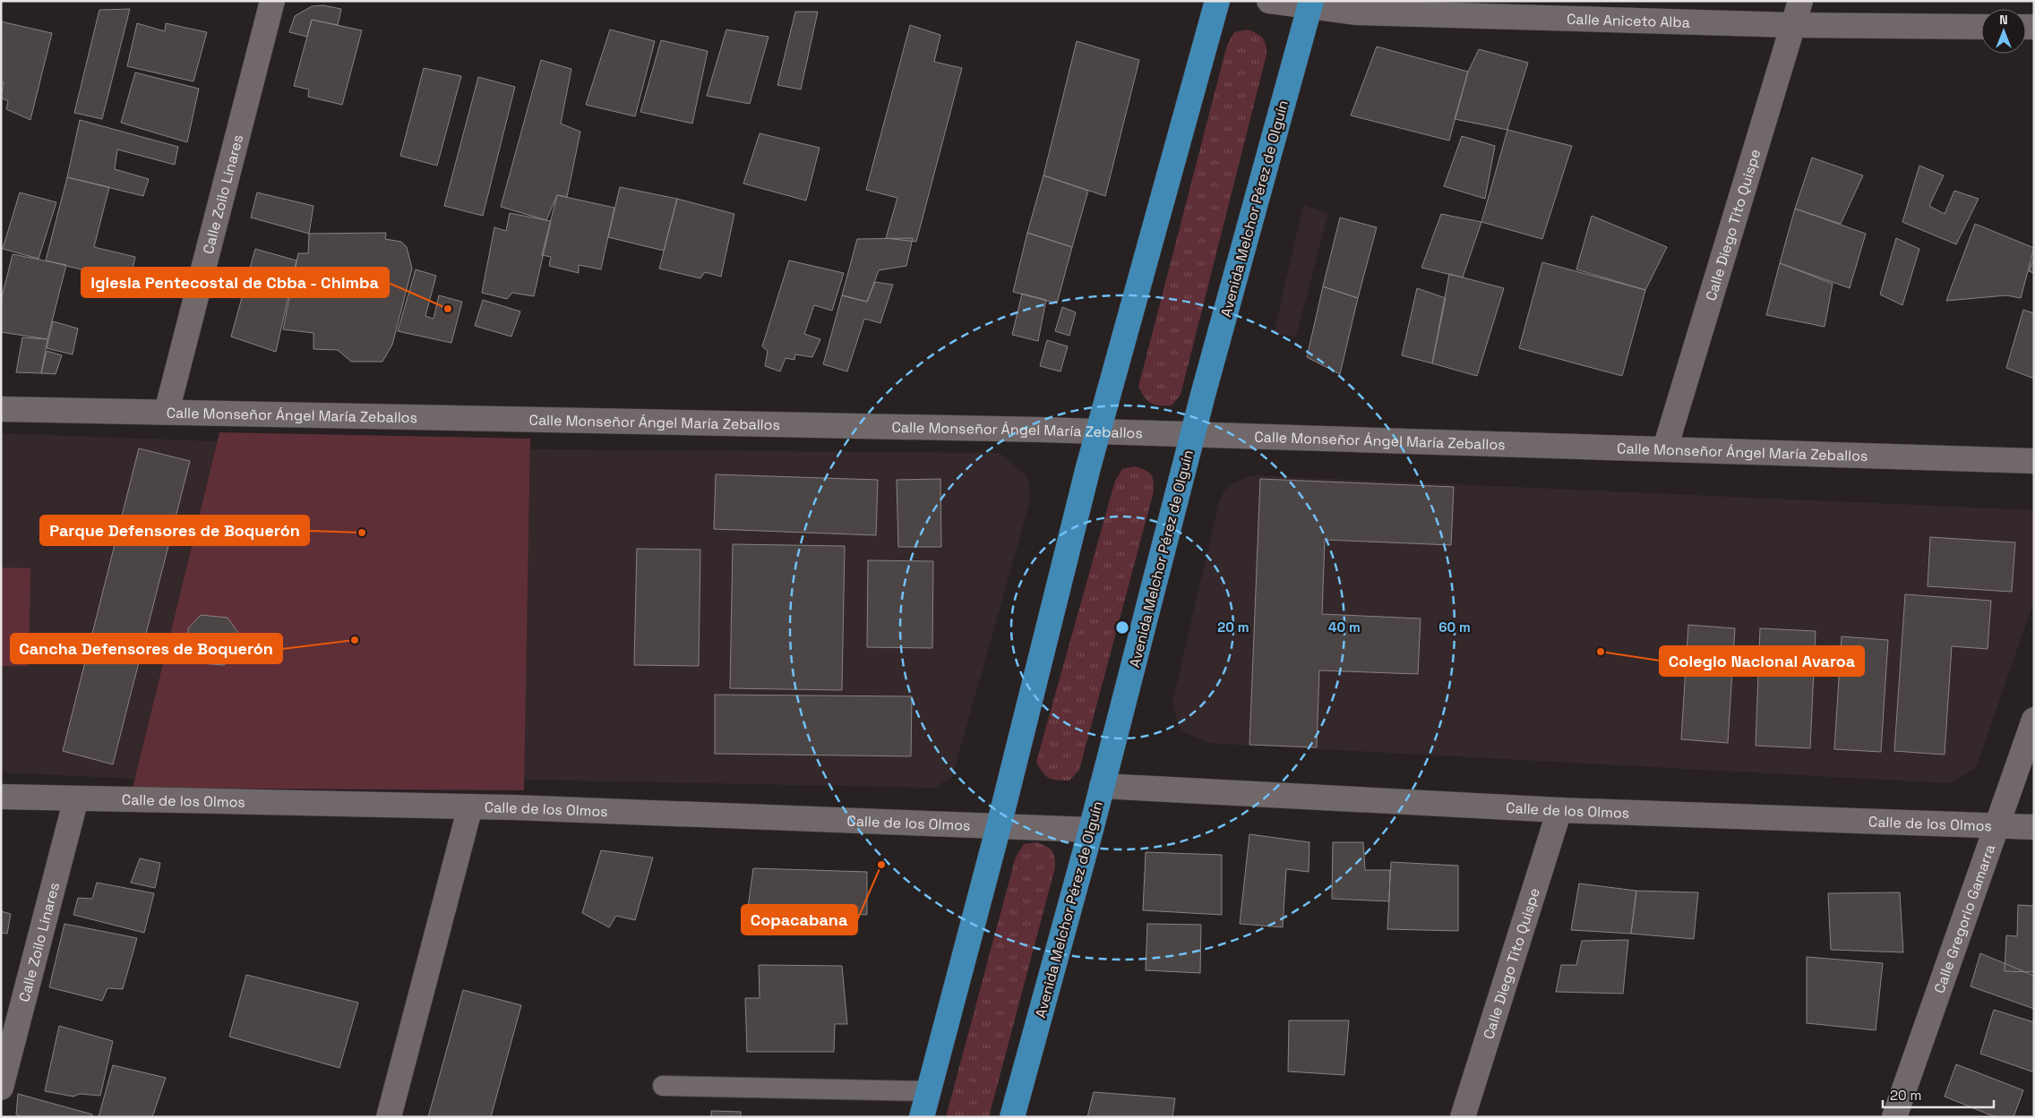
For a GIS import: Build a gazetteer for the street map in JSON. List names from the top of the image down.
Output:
{
  "streets": {
    "highway": ["Avenida Melchor Pérez de Olguín"],
    "street": [
      "Calle Aniceto Alba",
      "Calle Zoilo Linares",
      "Calle Diego Tito Quispe",
      "Calle Monseñor Ángel María Zeballos",
      "Calle de los Olmos",
      "Calle Gregorio Gamarra"
    ]
  },
  "crossings": [
    ["Calle Aniceto Alba", "Avenida Melchor Pérez de Olguín"],
    ["Calle Aniceto Alba", "Calle Diego Tito Quispe"],
    ["Calle Zoilo Linares", "Calle Monseñor Ángel María Zeballos"],
    ["Calle Zoilo Linares", "Calle de los Olmos"],
    ["Avenida Melchor Pérez de Olguín", "Calle Monseñor Ángel María Zeballos"],
    ["Avenida Melchor Pérez de Olguín", "Calle de los Olmos"],
    ["Calle Diego Tito Quispe", "Calle Monseñor Ángel María Zeballos"],
    ["Calle Diego Tito Quispe", "Calle de los Olmos"],
    ["Calle de los Olmos", "Calle Gregorio Gamarra"]
  ],
  "places": [
    "Iglesia Pentecostal de Cbba - Chimba",
    "Parque Defensores de Boquerón",
    "Cancha Defensores de Boquerón",
    "Colegio Nacional Avaroa",
    "Copacabana"
  ],
  "scale_bar": "20 m",
  "north": "top",
  "rings": ["20 m", "40 m", "60 m"]
}
